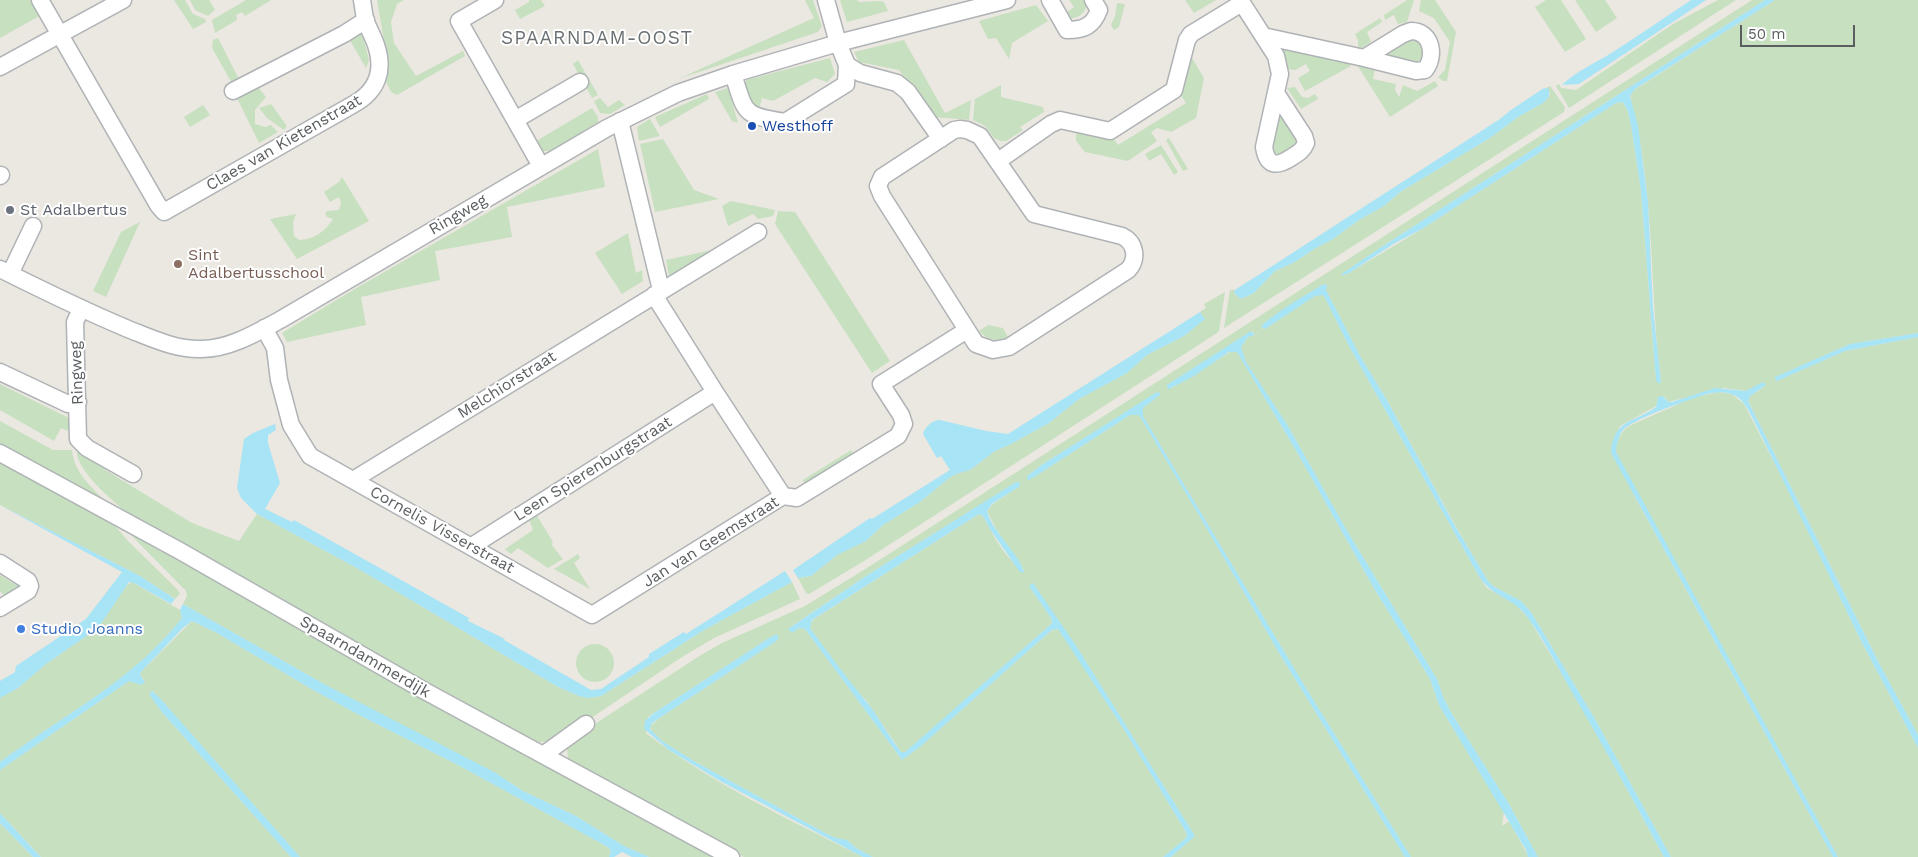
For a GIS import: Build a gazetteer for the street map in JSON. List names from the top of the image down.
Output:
{
  "streets": {
    "street": [
      "Claes van Kietenstraat",
      "Ringweg",
      "Melchiorstraat",
      "Leen Spierenburgstraat",
      "Cornelis Visserstraat",
      "Jan van Geemstraat",
      "Spaarndammerdijk"
    ]
  },
  "crossings": [
    ["Ringweg", "Cornelis Visserstraat"],
    ["Melchiorstraat", "Cornelis Visserstraat"],
    ["Leen Spierenburgstraat", "Cornelis Visserstraat"],
    ["Cornelis Visserstraat", "Jan van Geemstraat"]
  ],
  "districts": ["SPAARNDAM-OOST"],
  "places": [
    "Westhoff",
    "St Adalbertus",
    "Sint Adalbertusschool",
    "Studio Joanns"
  ],
  "scale_bar": "50 m"
}
